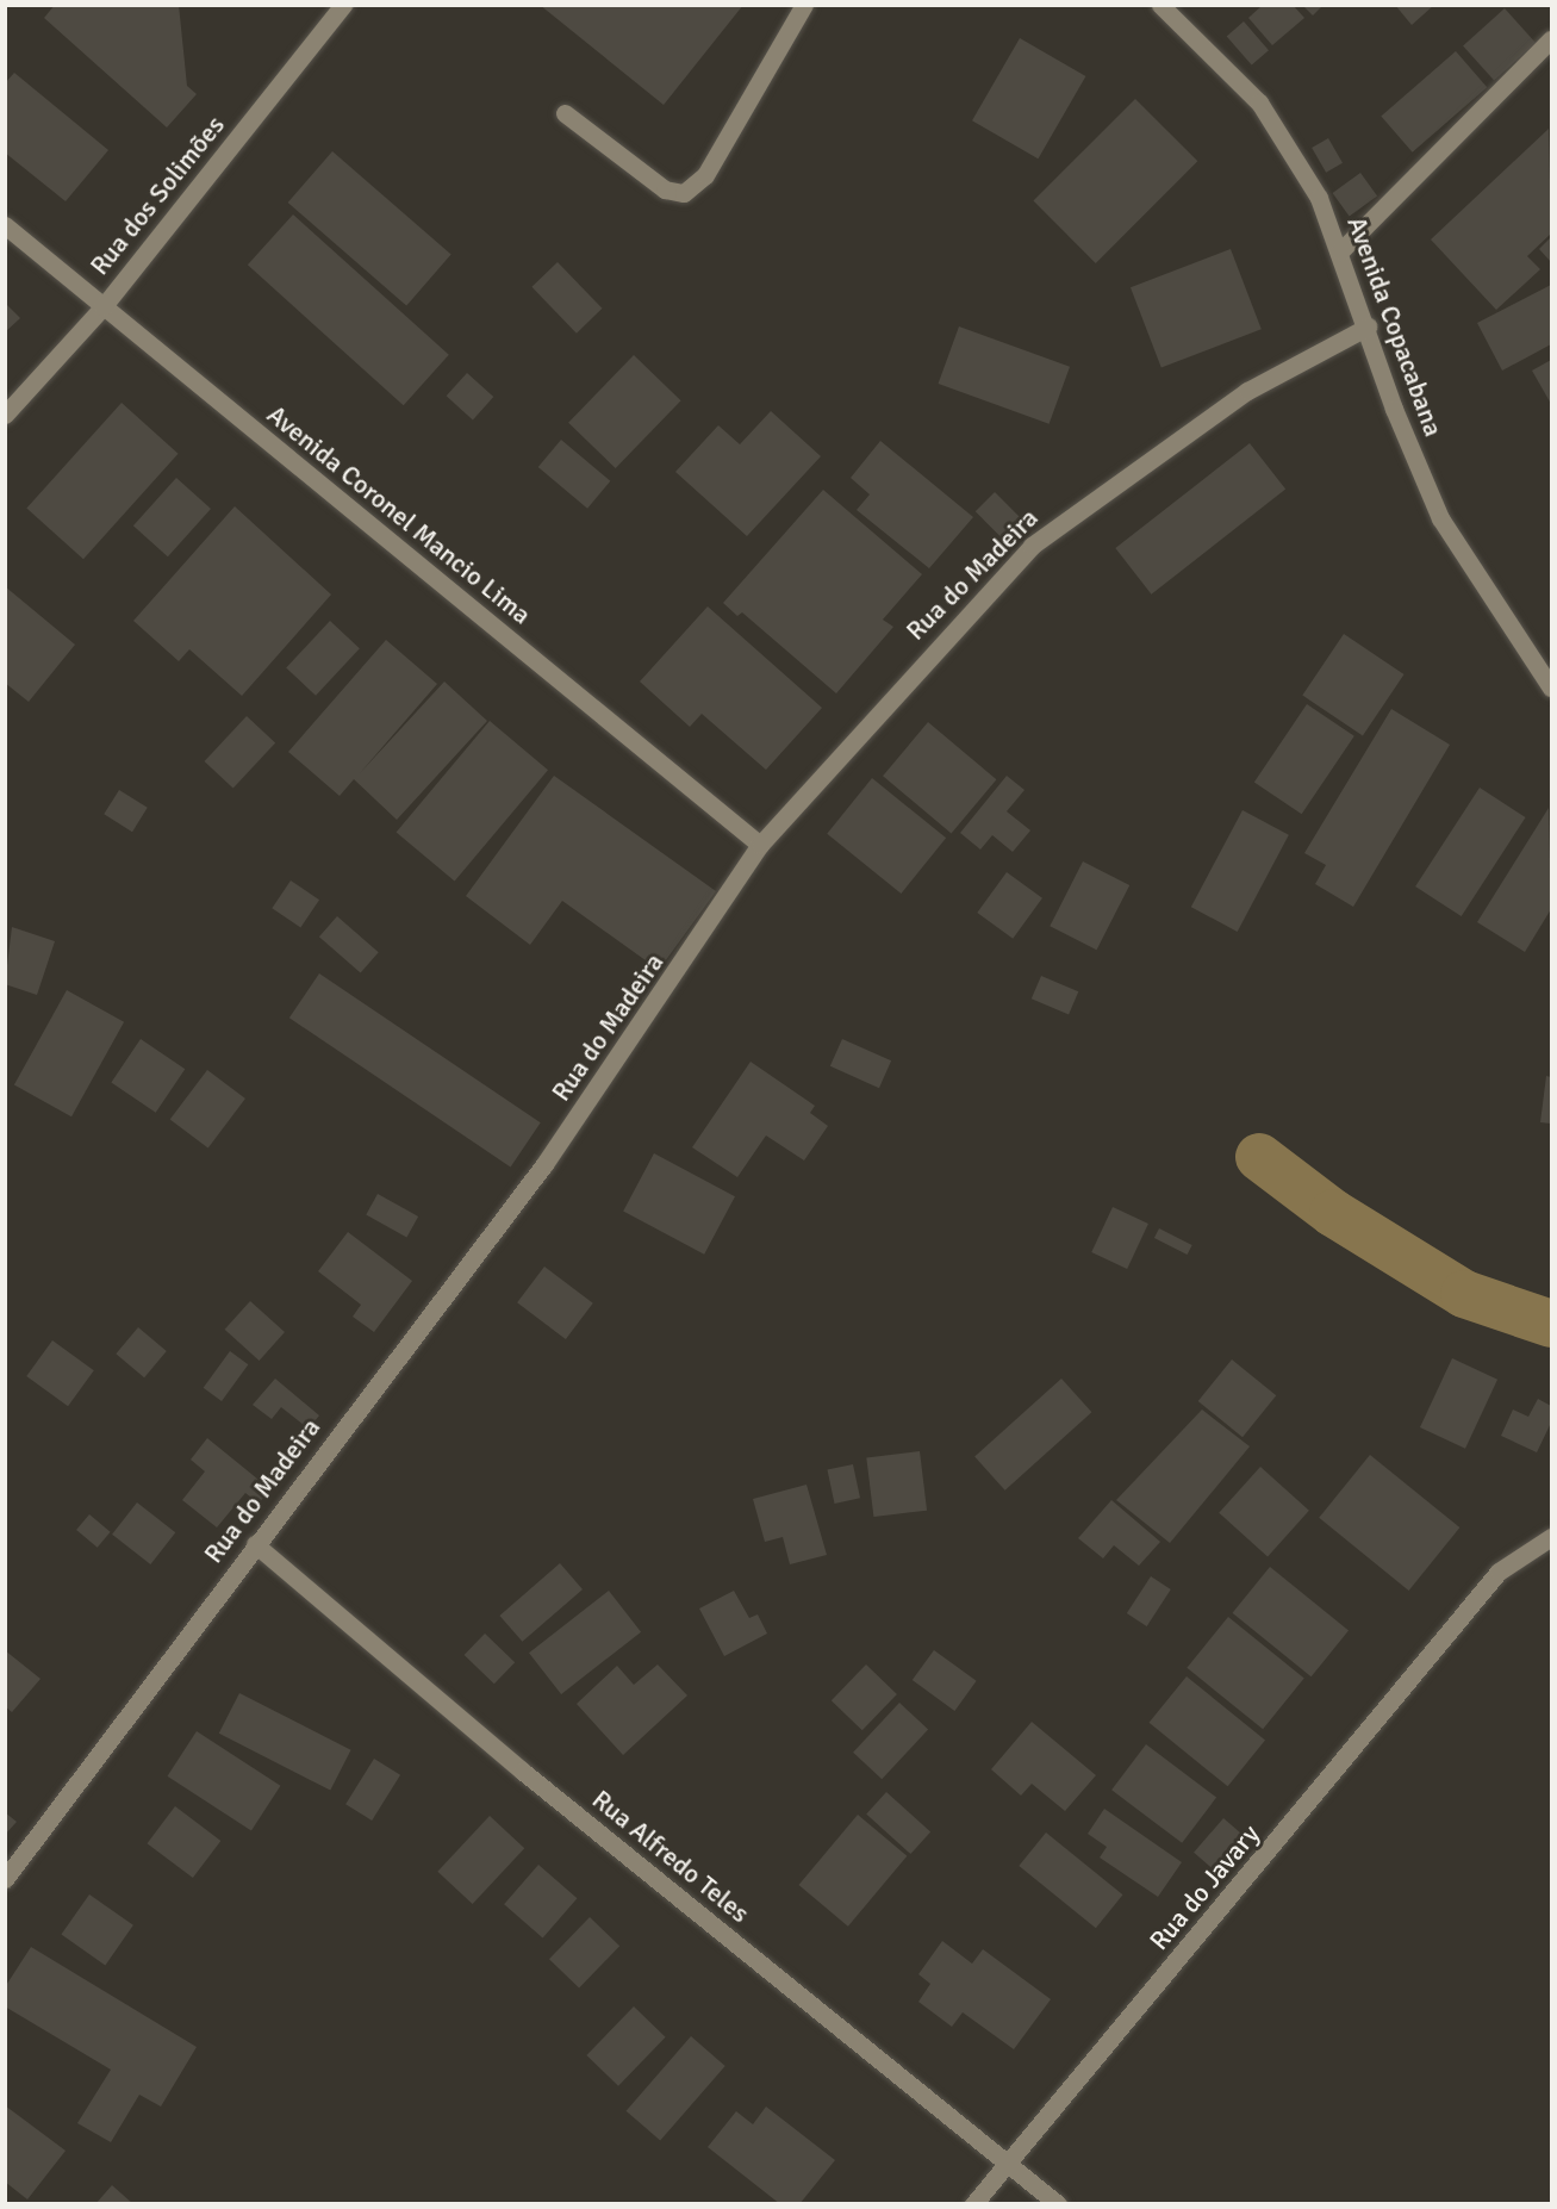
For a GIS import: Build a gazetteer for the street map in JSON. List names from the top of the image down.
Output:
{
  "streets": {
    "street": [
      "Rua dos Solimões",
      "Avenida Copacabana",
      "Avenida Coronel Mancio Lima",
      "Rua do Madeira",
      "Rua Alfredo Teles",
      "Rua do Javary"
    ]
  },
  "crossings": [
    ["Rua dos Solimões", "Avenida Coronel Mancio Lima"],
    ["Avenida Copacabana", "Rua do Madeira"],
    ["Avenida Coronel Mancio Lima", "Rua do Madeira"],
    ["Rua do Madeira", "Rua Alfredo Teles"],
    ["Rua Alfredo Teles", "Rua do Javary"]
  ]
}
